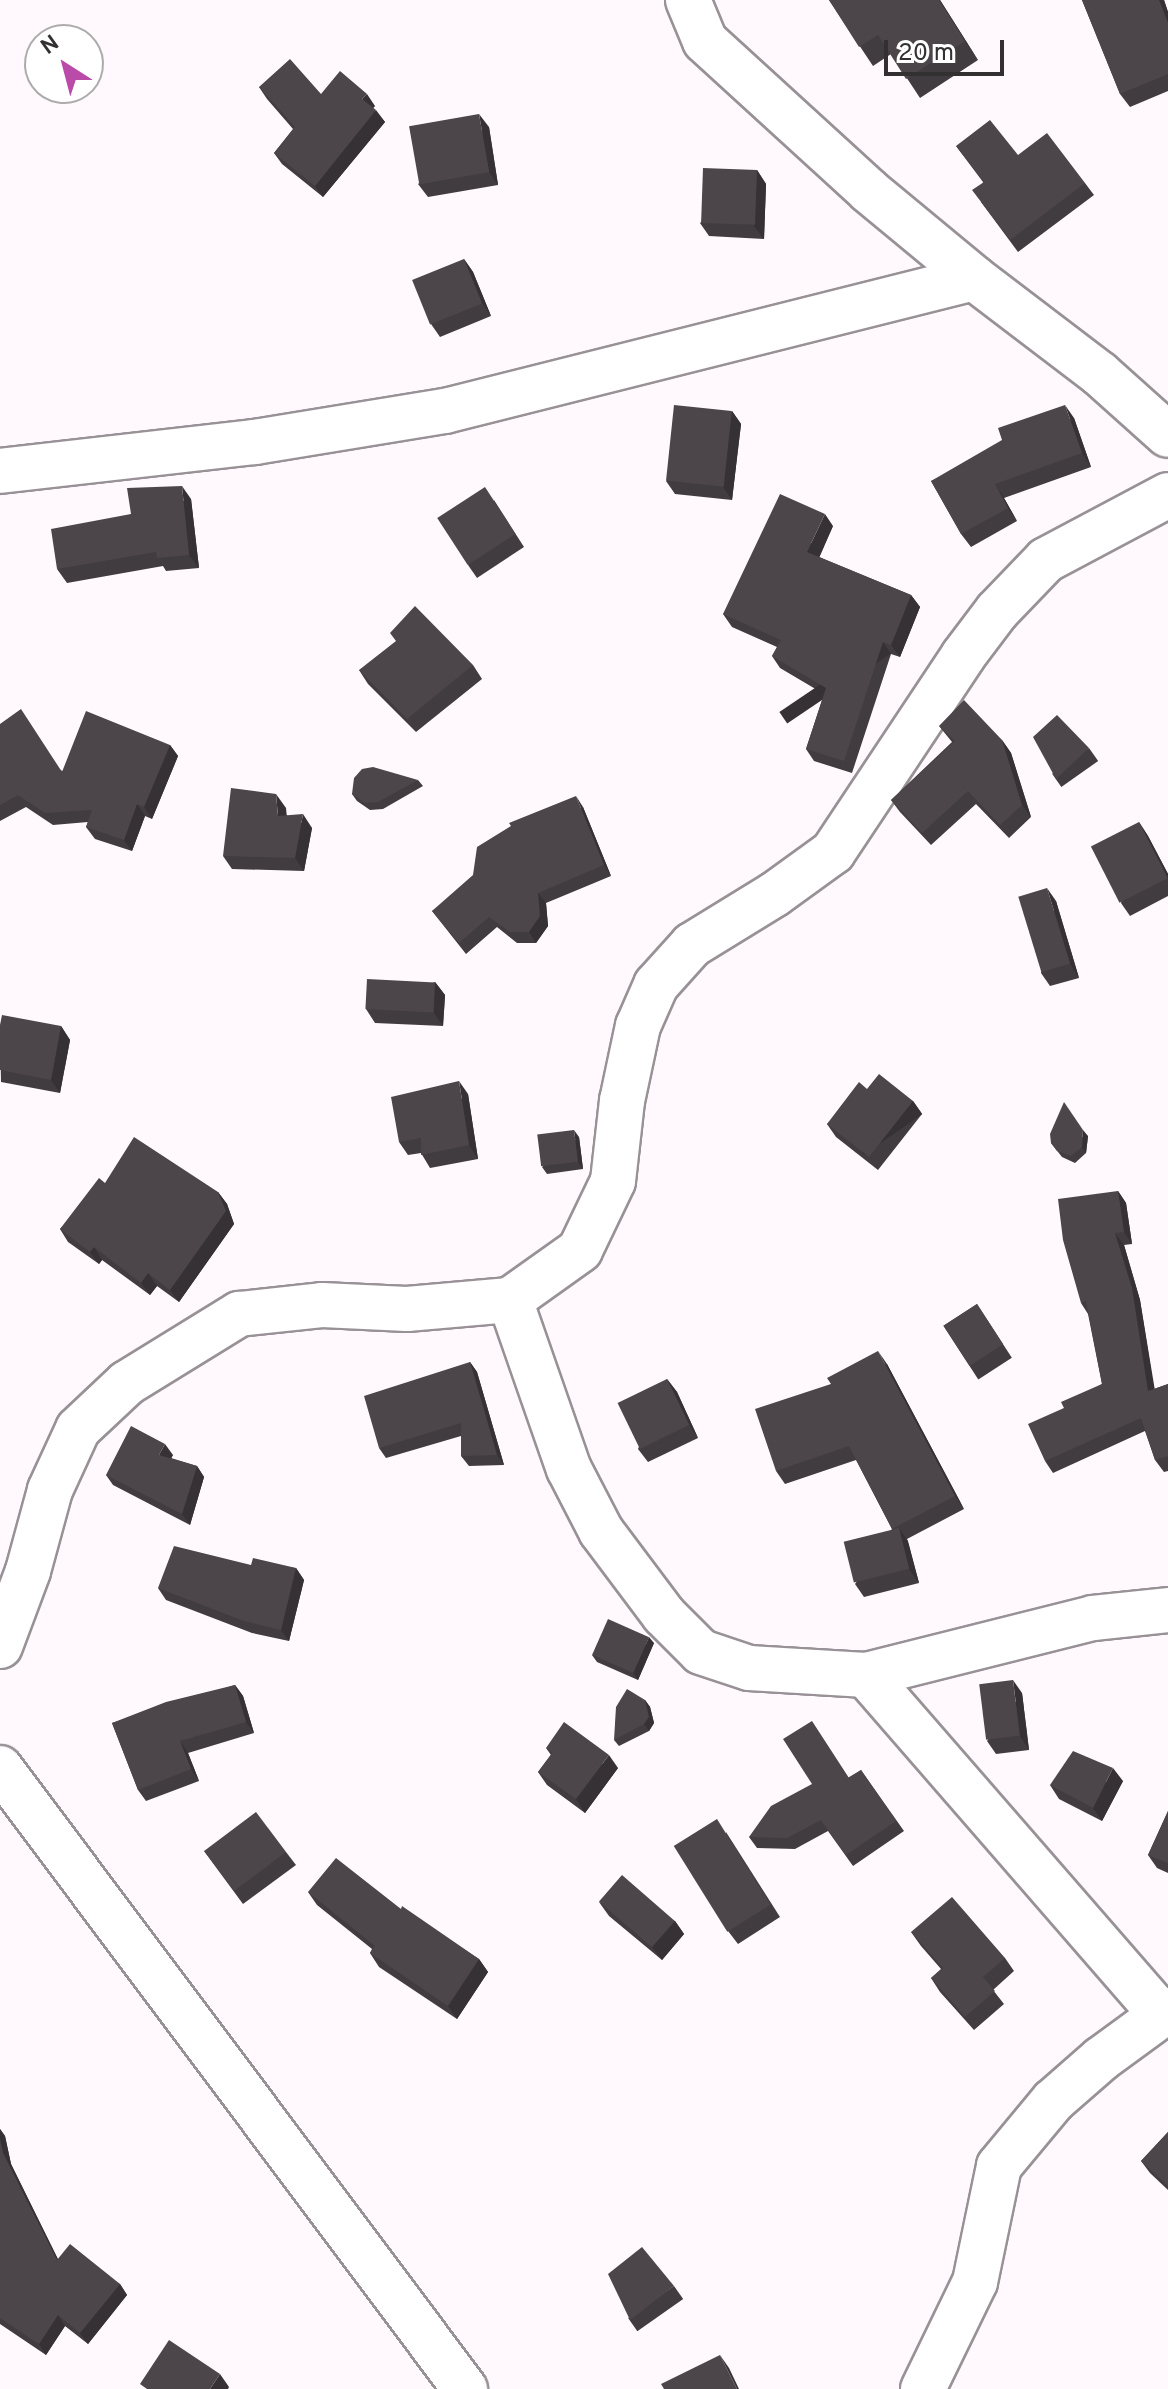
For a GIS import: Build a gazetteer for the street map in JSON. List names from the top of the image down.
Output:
{
  "scale_bar": "20 m",
  "north": "top left"
}
